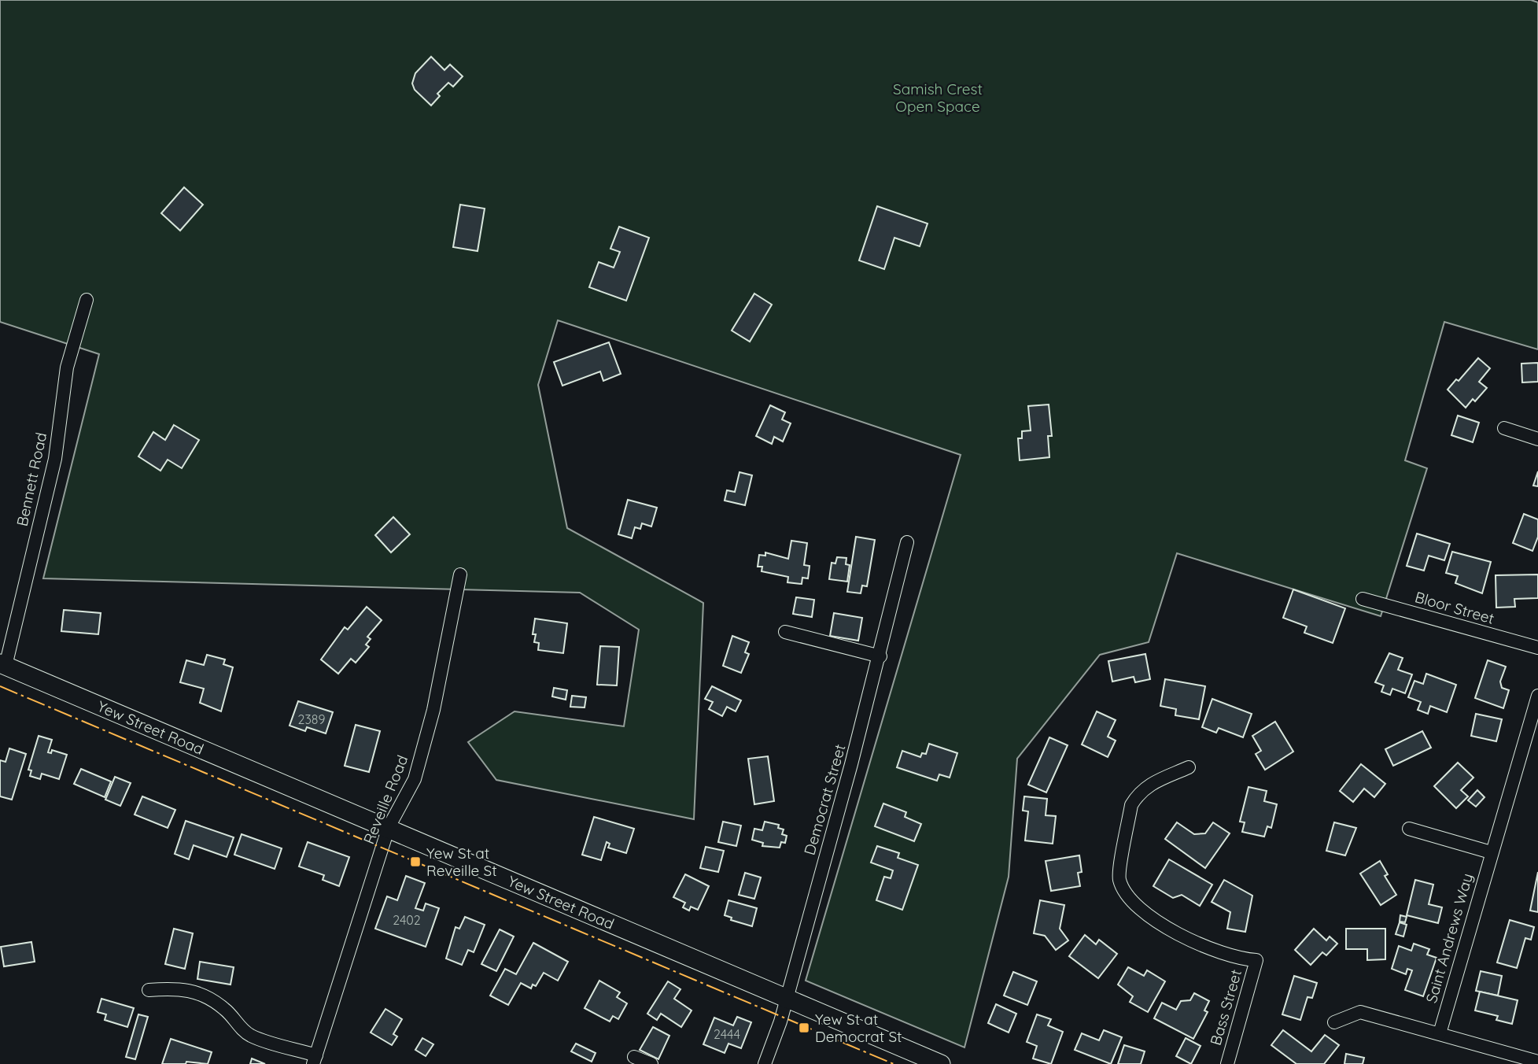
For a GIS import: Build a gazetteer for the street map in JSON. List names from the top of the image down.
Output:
{
  "streets": {
    "street": [
      "Bennett Road",
      "Bloor Street",
      "Yew Street Road",
      "Reveille Road",
      "Democrat Street",
      "Saint Andrews Way",
      "Bass Street"
    ]
  },
  "crossings": [
    ["Bennett Road", "Yew Street Road"],
    ["Yew Street Road", "Reveille Road"],
    ["Yew Street Road", "Democrat Street"]
  ],
  "parks": ["Samish Crest Open Space"],
  "places": {
    "transit": ["Yew St at Reveille St", "Yew St at Democrat St"]
  },
  "house_numbers": ["2389", "2402", "2444"]
}
